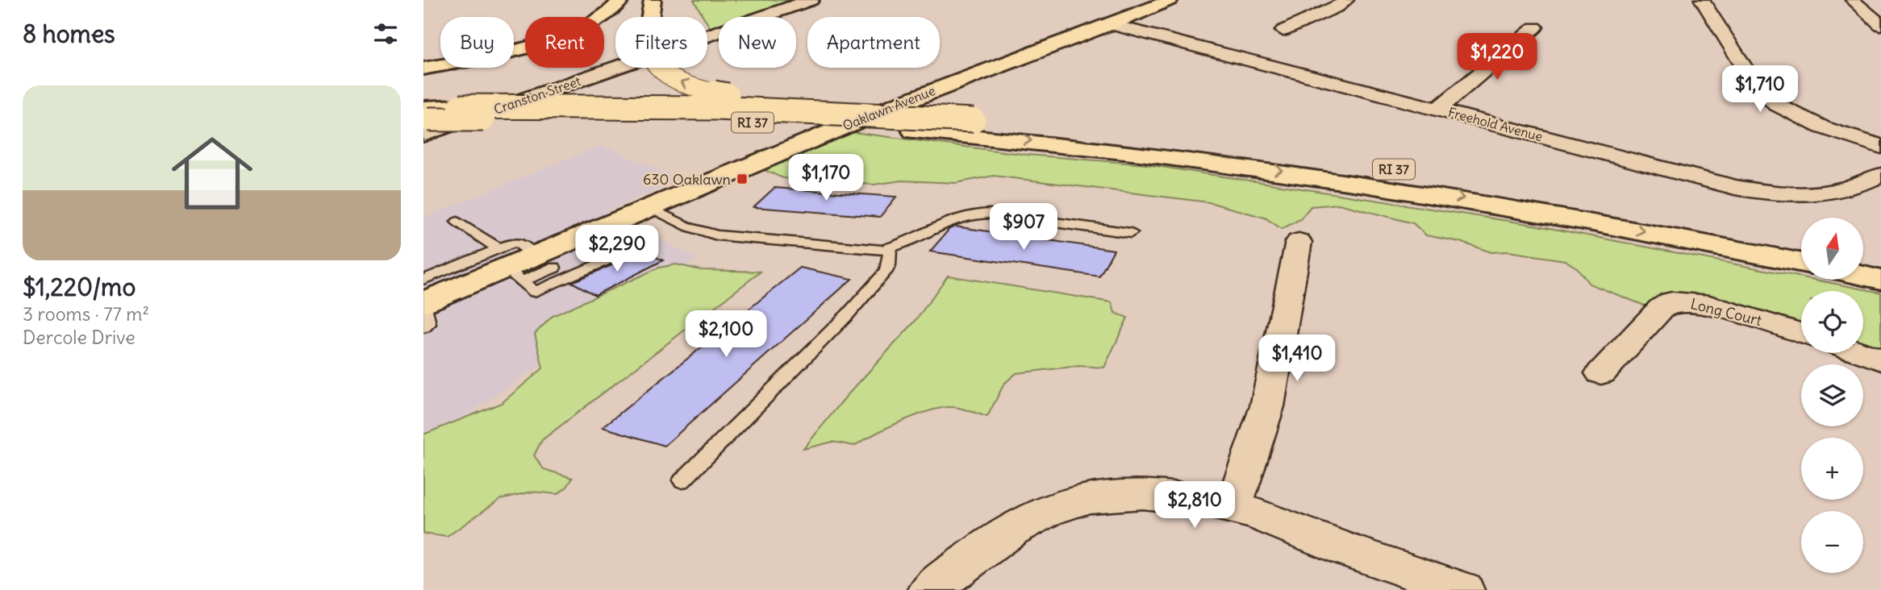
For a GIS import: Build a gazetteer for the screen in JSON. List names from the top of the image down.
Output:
{
  "streets": {
    "main road": ["Oaklawn Avenue", "RI 37"],
    "street": ["Cranston Street", "Freehold Avenue", "Long Court"]
  },
  "crossings": [
    ["Cranston Street", "RI 37"],
    ["Oaklawn Avenue", "Freehold Avenue"]
  ],
  "places": {
    "transit": ["630 Oaklawn"]
  },
  "north": "top",
  "page": {
    "heading": "8 homes",
    "chip": [
      "Buy",
      "Rent",
      "Filters",
      "New",
      "Apartment"
    ],
    "price": [
      "$1,220",
      "$1,710",
      "$1,170",
      "$907",
      "$2,290",
      "$2,100",
      "$1,410",
      "$2,810"
    ],
    "list": [
      {
        "name": "$1,220/mo",
        "note": "3 rooms · 77 m² · Dercole Drive"
      }
    ],
    "map_buttons": ["+", "−"]
  }
}
